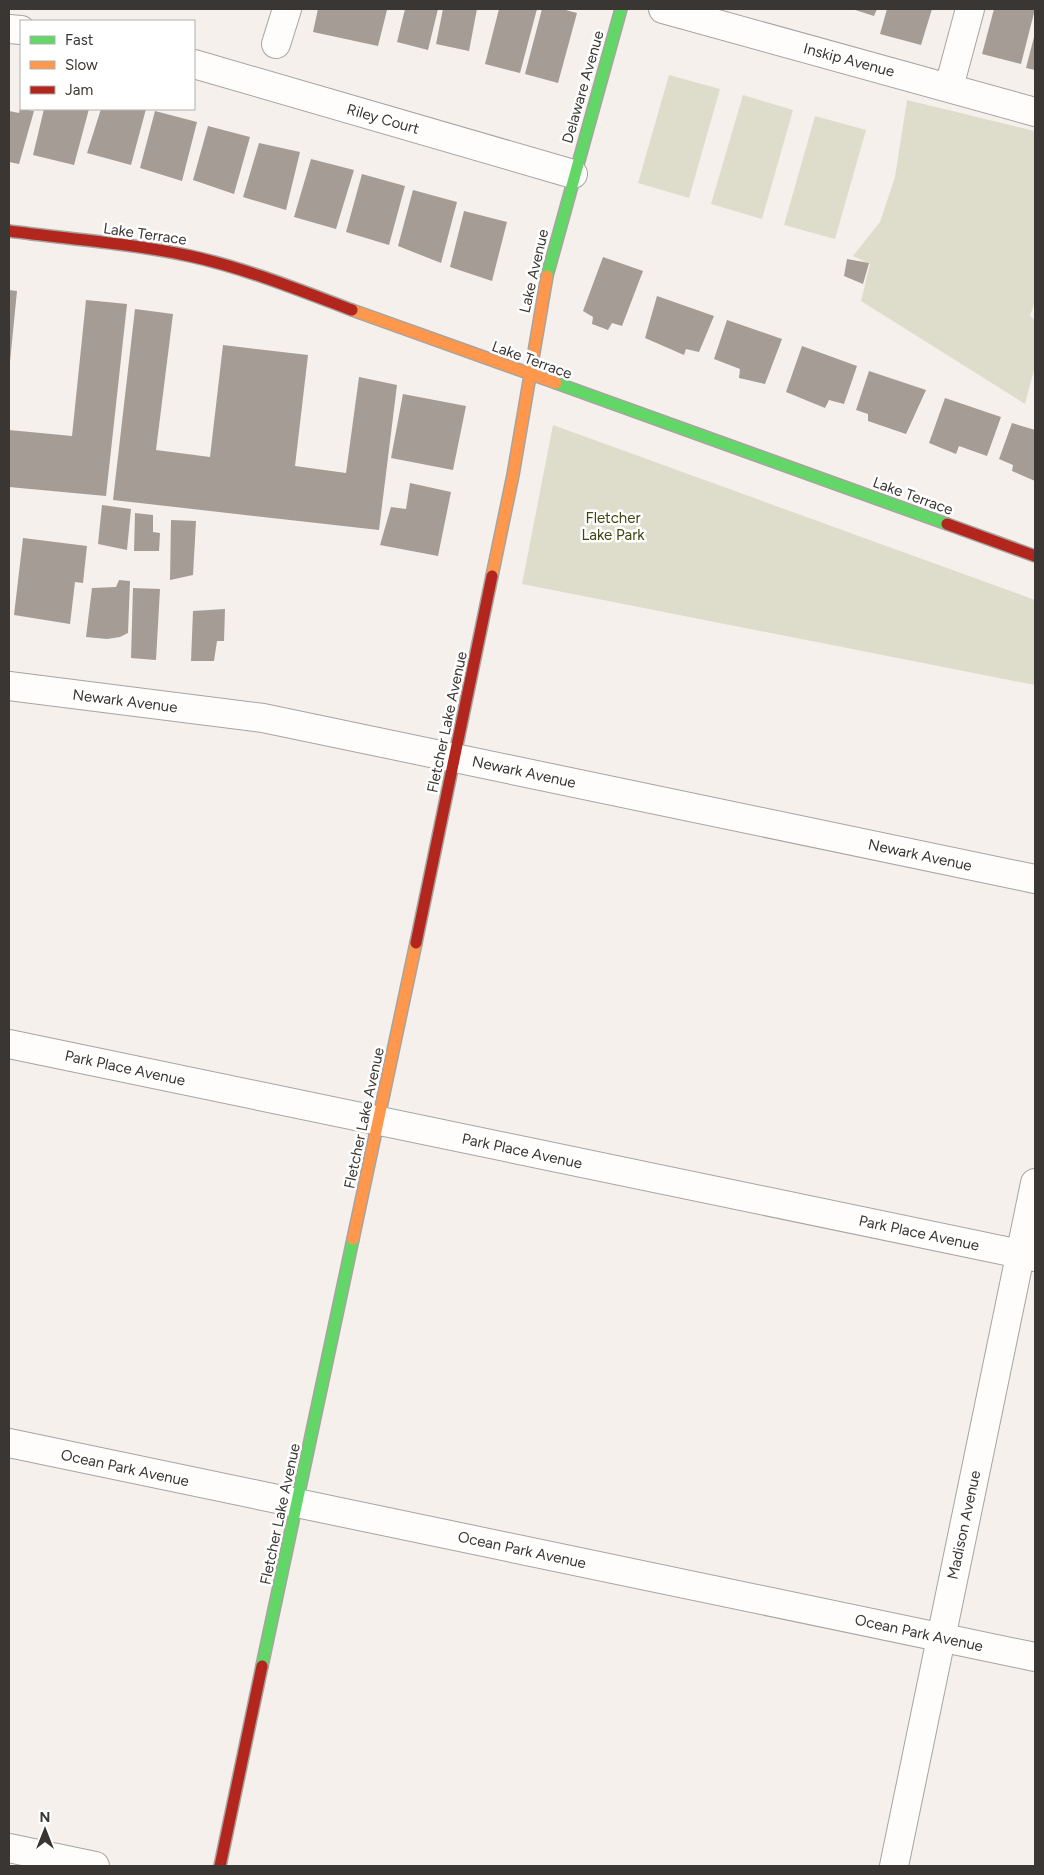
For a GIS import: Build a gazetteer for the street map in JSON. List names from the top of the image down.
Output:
{
  "streets": {
    "street": [
      "Inskip Avenue",
      "Delaware Avenue",
      "Riley Court",
      "Lake Terrace",
      "Lake Avenue",
      "Newark Avenue",
      "Fletcher Lake Avenue",
      "Park Place Avenue",
      "Ocean Park Avenue",
      "Madison Avenue"
    ]
  },
  "crossings": [
    ["Delaware Avenue", "Riley Court"],
    ["Delaware Avenue", "Lake Avenue"],
    ["Riley Court", "Lake Avenue"],
    ["Lake Terrace", "Lake Avenue"],
    ["Lake Terrace", "Fletcher Lake Avenue"],
    ["Lake Avenue", "Fletcher Lake Avenue"],
    ["Newark Avenue", "Fletcher Lake Avenue"],
    ["Fletcher Lake Avenue", "Park Place Avenue"],
    ["Fletcher Lake Avenue", "Ocean Park Avenue"],
    ["Park Place Avenue", "Madison Avenue"],
    ["Ocean Park Avenue", "Madison Avenue"]
  ],
  "parks": ["Fletcher Lake Park"],
  "legend": ["Fast", "Slow", "Jam"],
  "north": "top"
}
